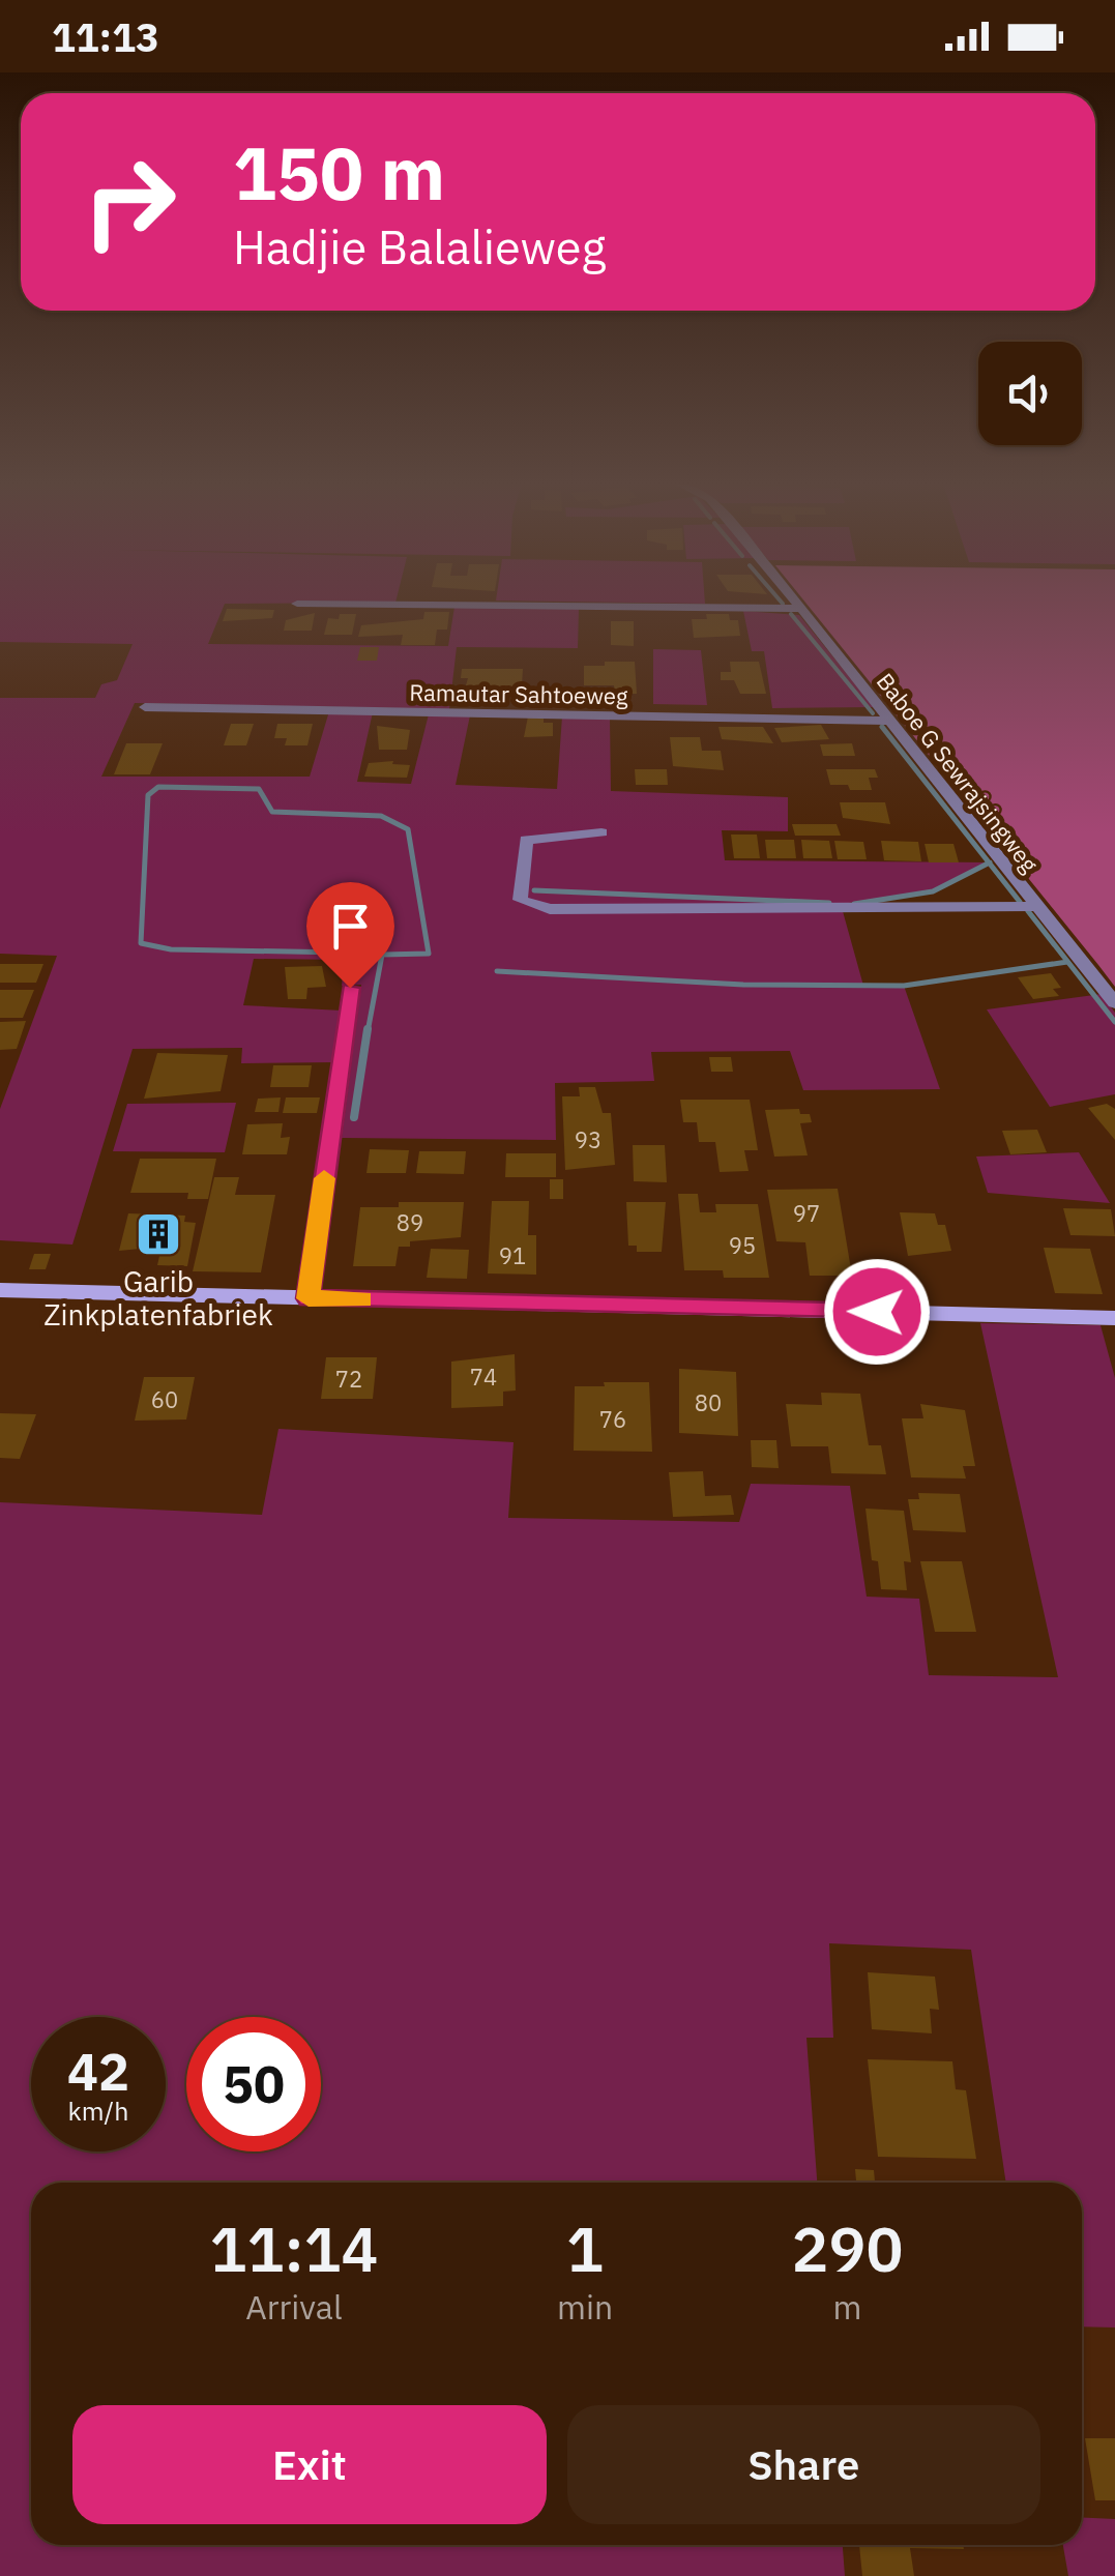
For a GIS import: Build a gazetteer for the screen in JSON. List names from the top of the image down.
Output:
{
  "streets": {
    "street": ["Ramautar Sahtoeweg", "Baboe G Sewrajsingweg"]
  },
  "crossings": [
    ["Ramautar Sahtoeweg", "Baboe G Sewrajsingweg"]
  ],
  "places": {
    "building": ["Garib Zinkplatenfabriek"]
  },
  "house_numbers": [
    "93",
    "97",
    "89",
    "95",
    "91",
    "74",
    "72",
    "60",
    "80",
    "76"
  ],
  "page": {
    "status": "11:13",
    "turn": ["150 m", "Hadjie Balalieweg"],
    "speed": "42 km/h",
    "limit": "50",
    "eta": [
      "11:14",
      "Arrival",
      "1",
      "min",
      "290",
      "m"
    ],
    "buttons": ["Exit", "Share"]
  }
}
